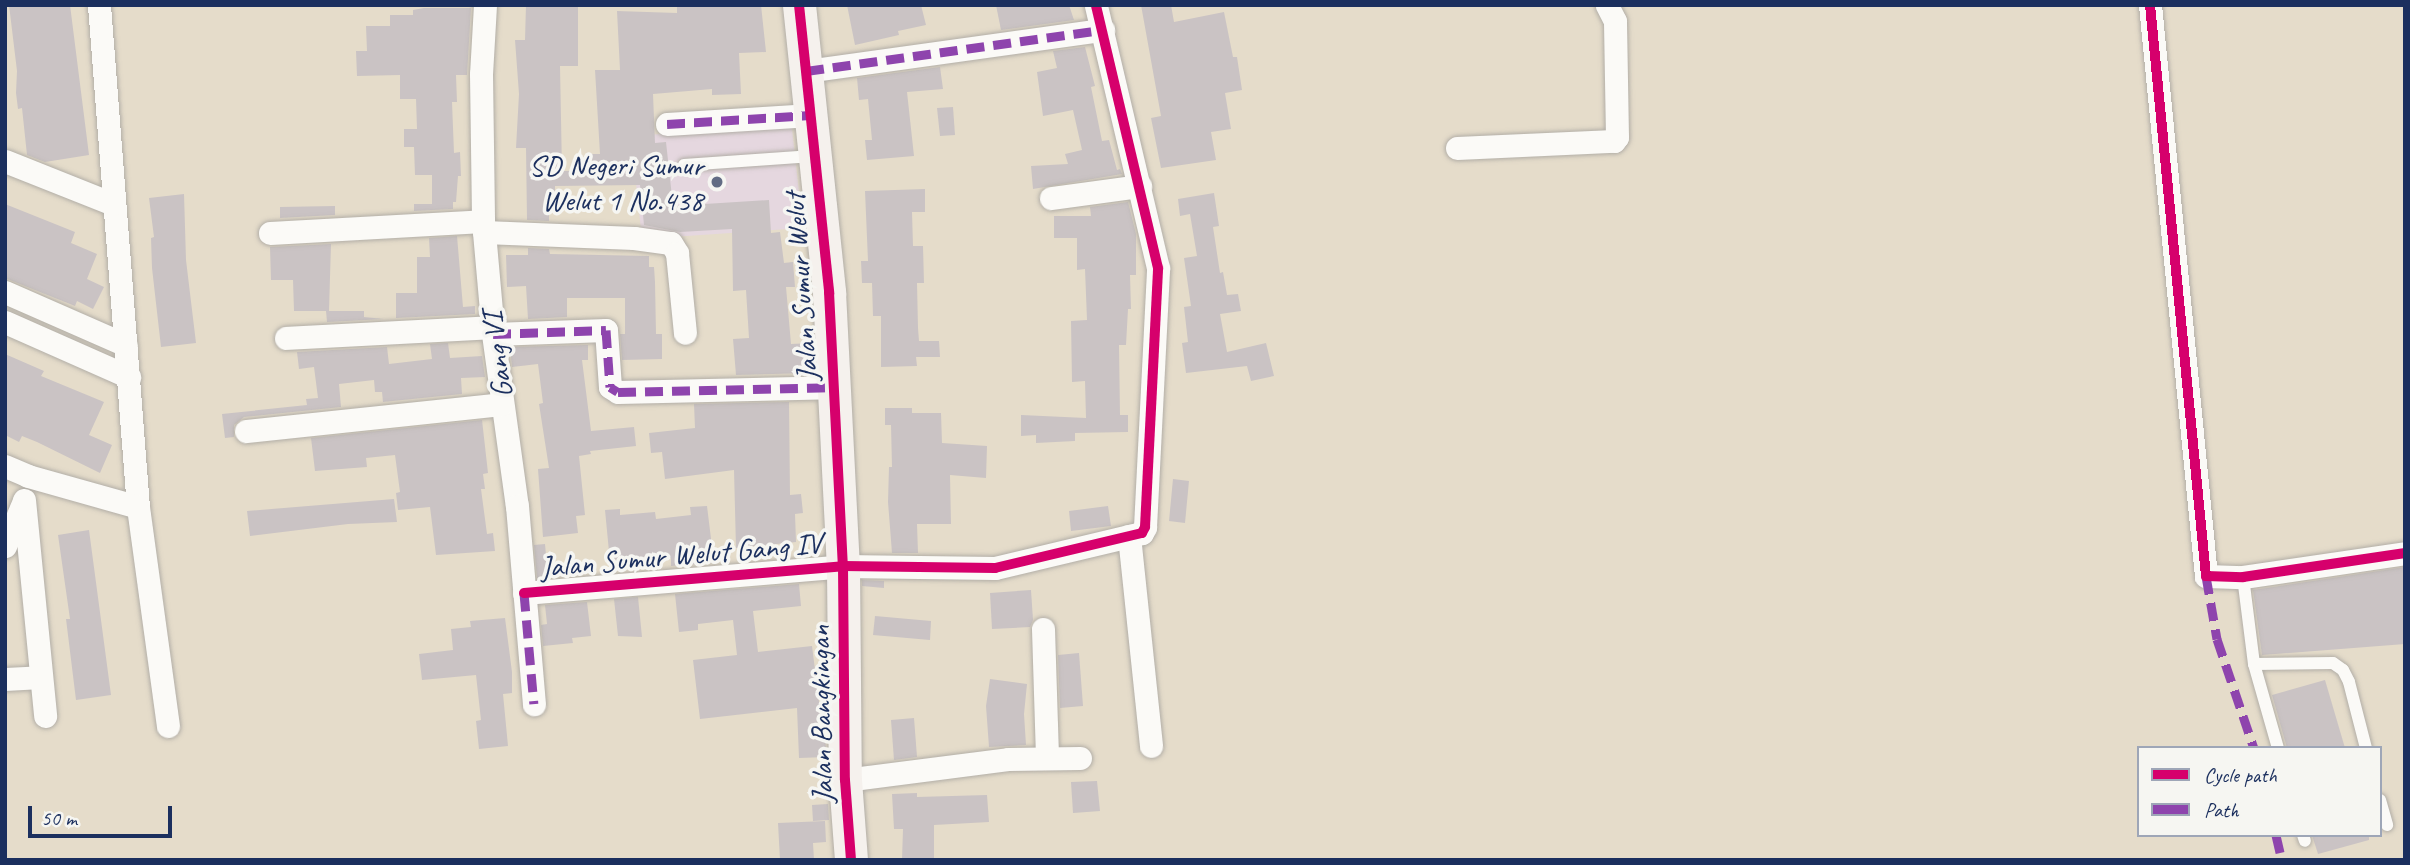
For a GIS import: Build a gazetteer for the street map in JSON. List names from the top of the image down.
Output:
{
  "streets": {
    "street": [
      "Jalan Sumur Welut",
      "Gang VI",
      "Jalan Sumur Welut Gang IV",
      "Jalan Bangkingan"
    ]
  },
  "crossings": [
    ["Jalan Sumur Welut", "Jalan Sumur Welut Gang IV"],
    ["Jalan Sumur Welut", "Jalan Bangkingan"],
    ["Gang VI", "Jalan Sumur Welut Gang IV"],
    ["Jalan Sumur Welut Gang IV", "Jalan Bangkingan"]
  ],
  "places": ["SD Negeri Sumur Welut 1 No.438"],
  "legend": ["Cycle path", "Path"],
  "scale_bar": "50 m"
}
